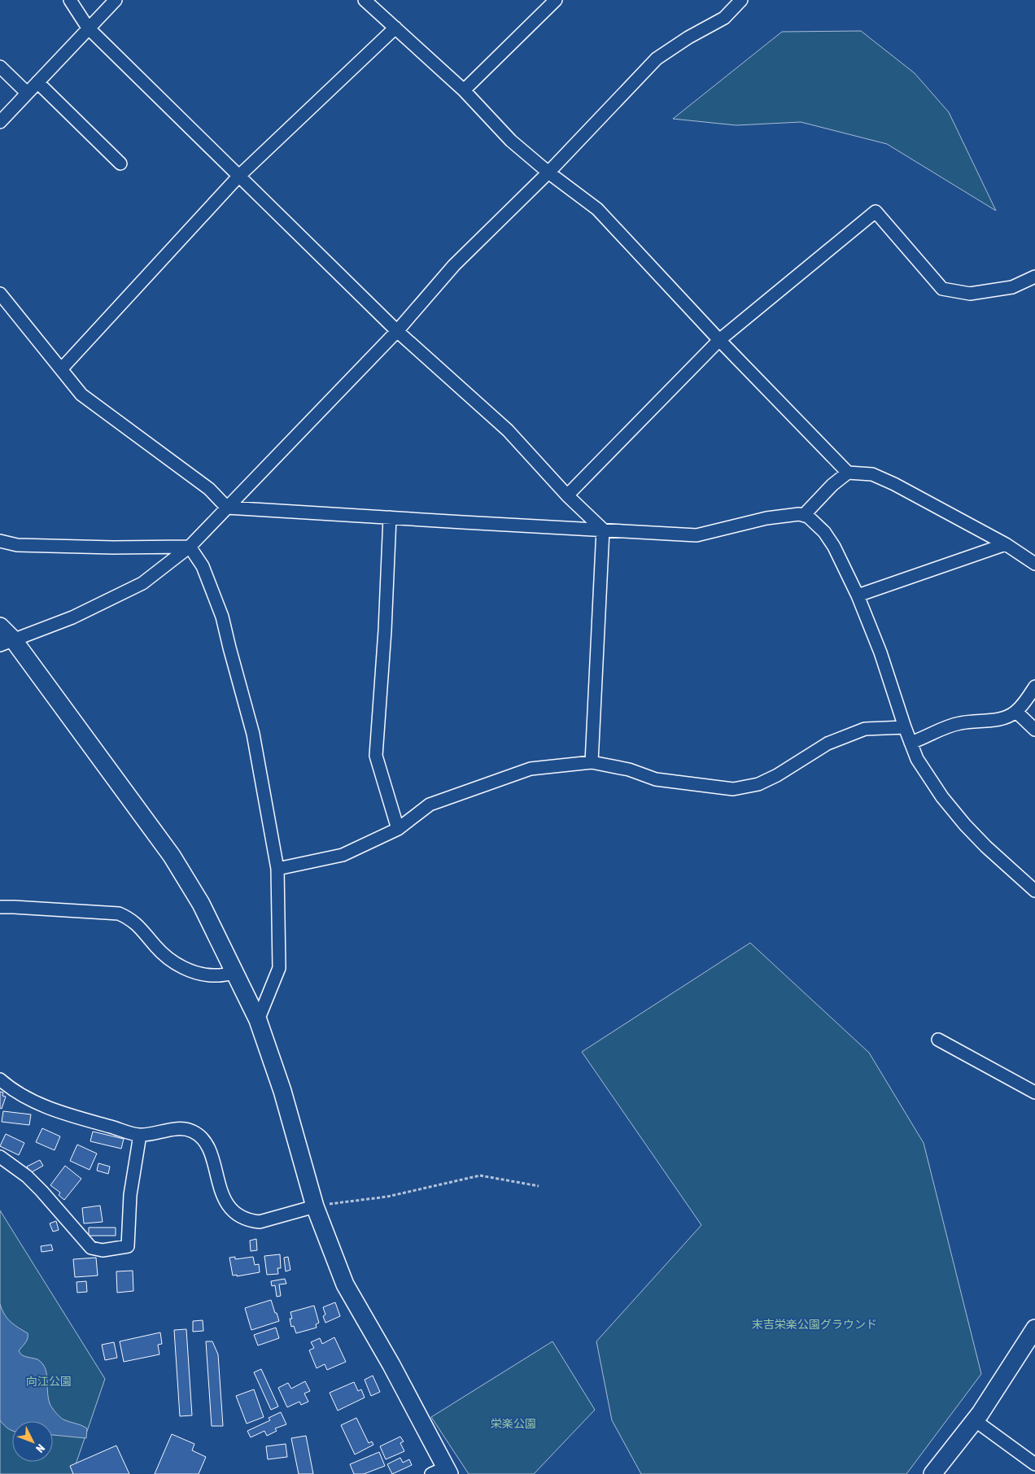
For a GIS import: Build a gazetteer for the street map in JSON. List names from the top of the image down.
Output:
{
  "parks": ["末吉栄楽公園グラウンド", "向江公園", "栄楽公園"],
  "north": "bottom right"
}
